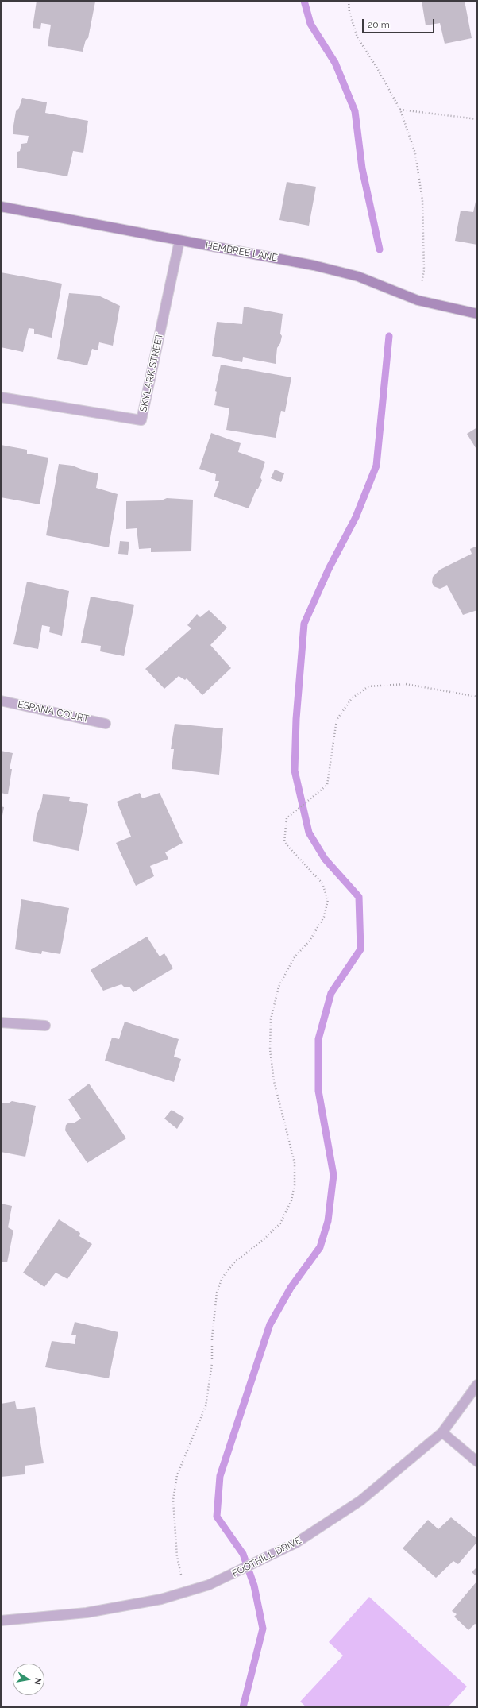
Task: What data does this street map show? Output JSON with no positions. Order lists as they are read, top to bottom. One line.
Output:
{"streets":{"street":["HEMBREE LANE","SKYLARK STREET","ESPANA COURT","FOOTHILL DRIVE"]},"crossings":[["HEMBREE LANE","SKYLARK STREET"]],"scale_bar":"20 m","north":"right"}
